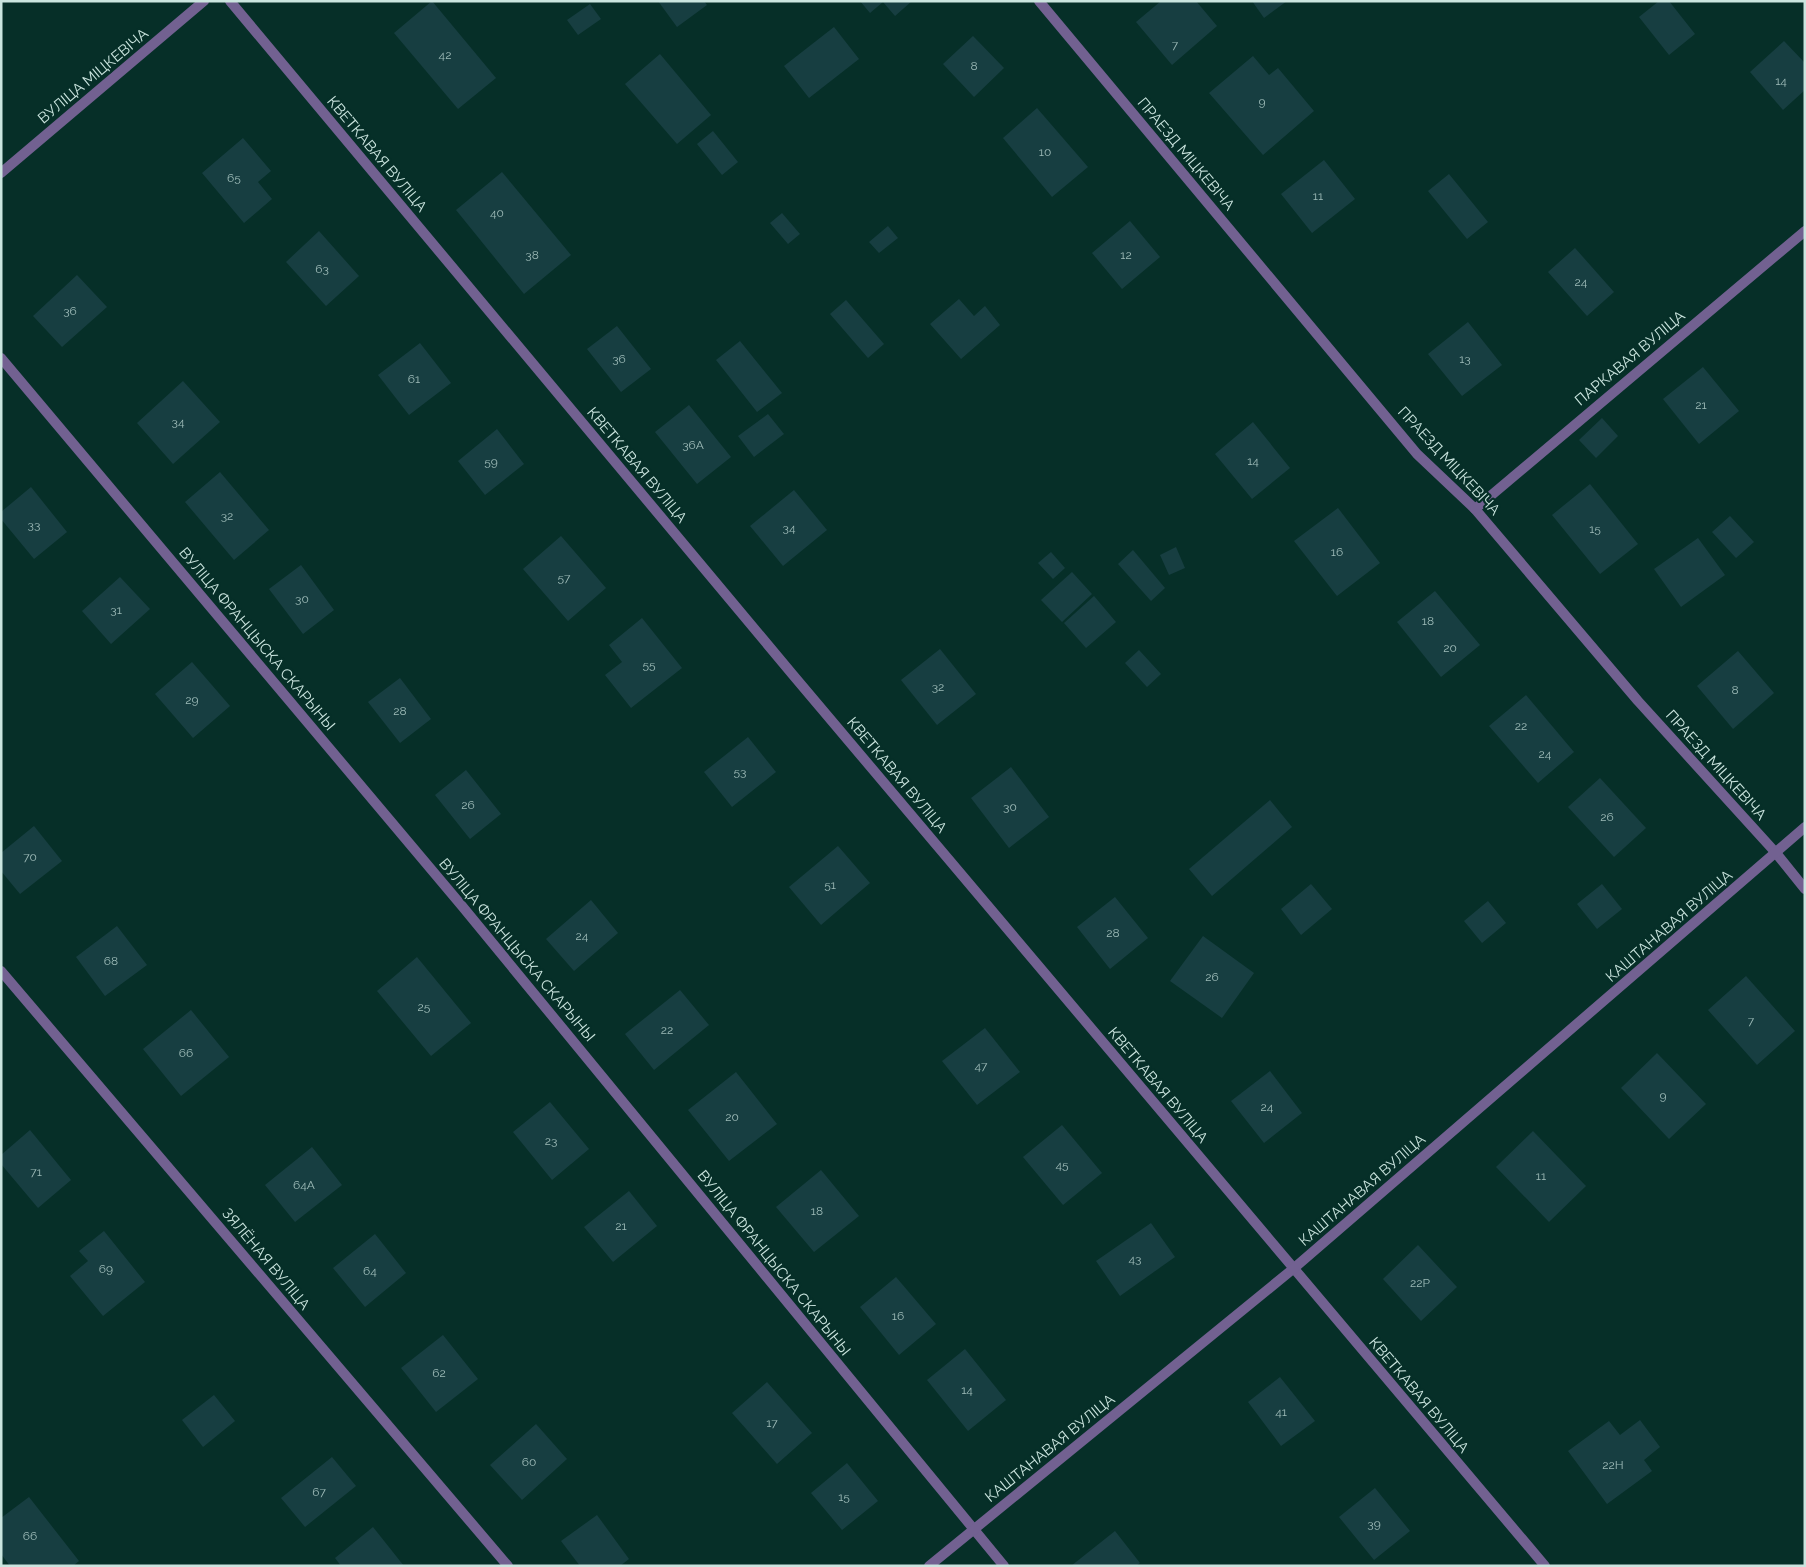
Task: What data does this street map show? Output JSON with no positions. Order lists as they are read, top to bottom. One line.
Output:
{"streets":{"street":["ВУЛІЦА МІЦКЕВІЧА","КВЕТКАВАЯ ВУЛІЦА","ПРАЕЗД МІЦКЕВІЧА","ПАРКАВАЯ ВУЛІЦА","ВУЛІЦА ФРАНЦЫСКА СКАРЫНЫ","КАШТАНАВАЯ ВУЛІЦА","ЗЯЛЁНАЯ ВУЛІЦА"]},"crossings":[["КВЕТКАВАЯ ВУЛІЦА","КАШТАНАВАЯ ВУЛІЦА"],["ПРАЕЗД МІЦКЕВІЧА","ПАРКАВАЯ ВУЛІЦА"],["ПРАЕЗД МІЦКЕВІЧА","КАШТАНАВАЯ ВУЛІЦА"],["ВУЛІЦА ФРАНЦЫСКА СКАРЫНЫ","КАШТАНАВАЯ ВУЛІЦА"]],"house_numbers":["7","42","8","14","9","10","65","11","40","38","12","63","24","36","36","13","61","21","34","36А","14","59","32","33","34","15","16","57","30","31","18","20","55","32","8","29","28","22","24","53","26","30","26","70","51","28","24","68","26","25","7","22","66","47","9","24","20","23","45","71","11","64А","18","21","43","69","64","22Р","16","62","14","41","17","60","22Н","67","15","39","66"]}
